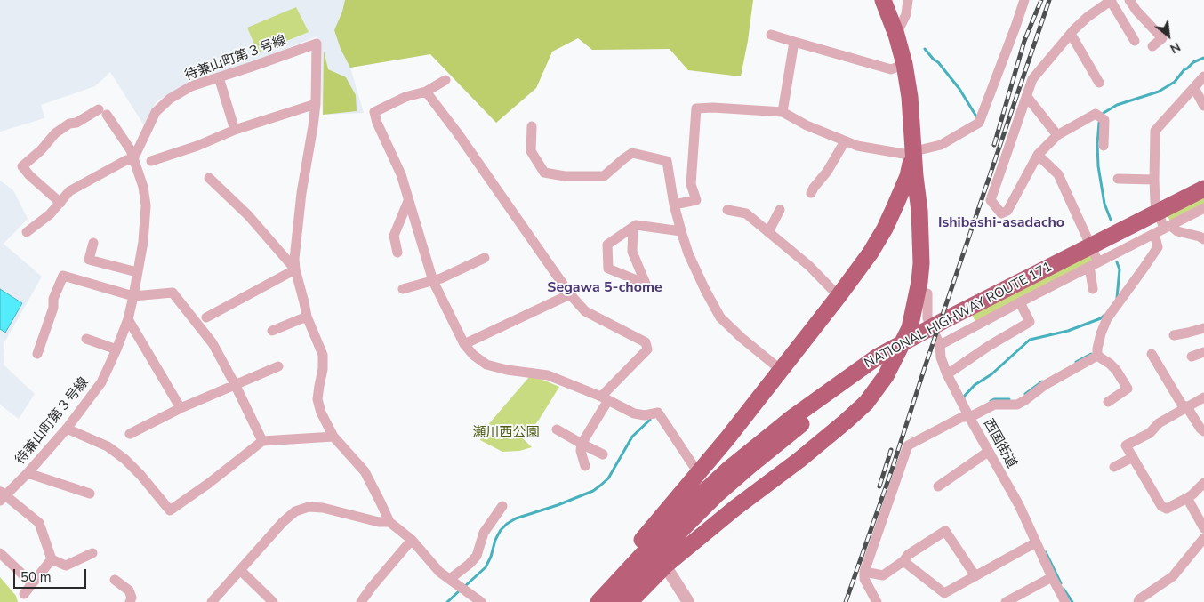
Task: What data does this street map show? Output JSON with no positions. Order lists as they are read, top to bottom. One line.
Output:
{"streets":{"highway":["NATIONAL HIGHWAY ROUTE 171"],"street":["待兼山町第３号線","西国街道"]},"districts":["Ishibashi-asadacho","Segawa 5-chome"],"parks":["瀬川西公園"],"scale_bar":"50 m","north":"bottom right"}
